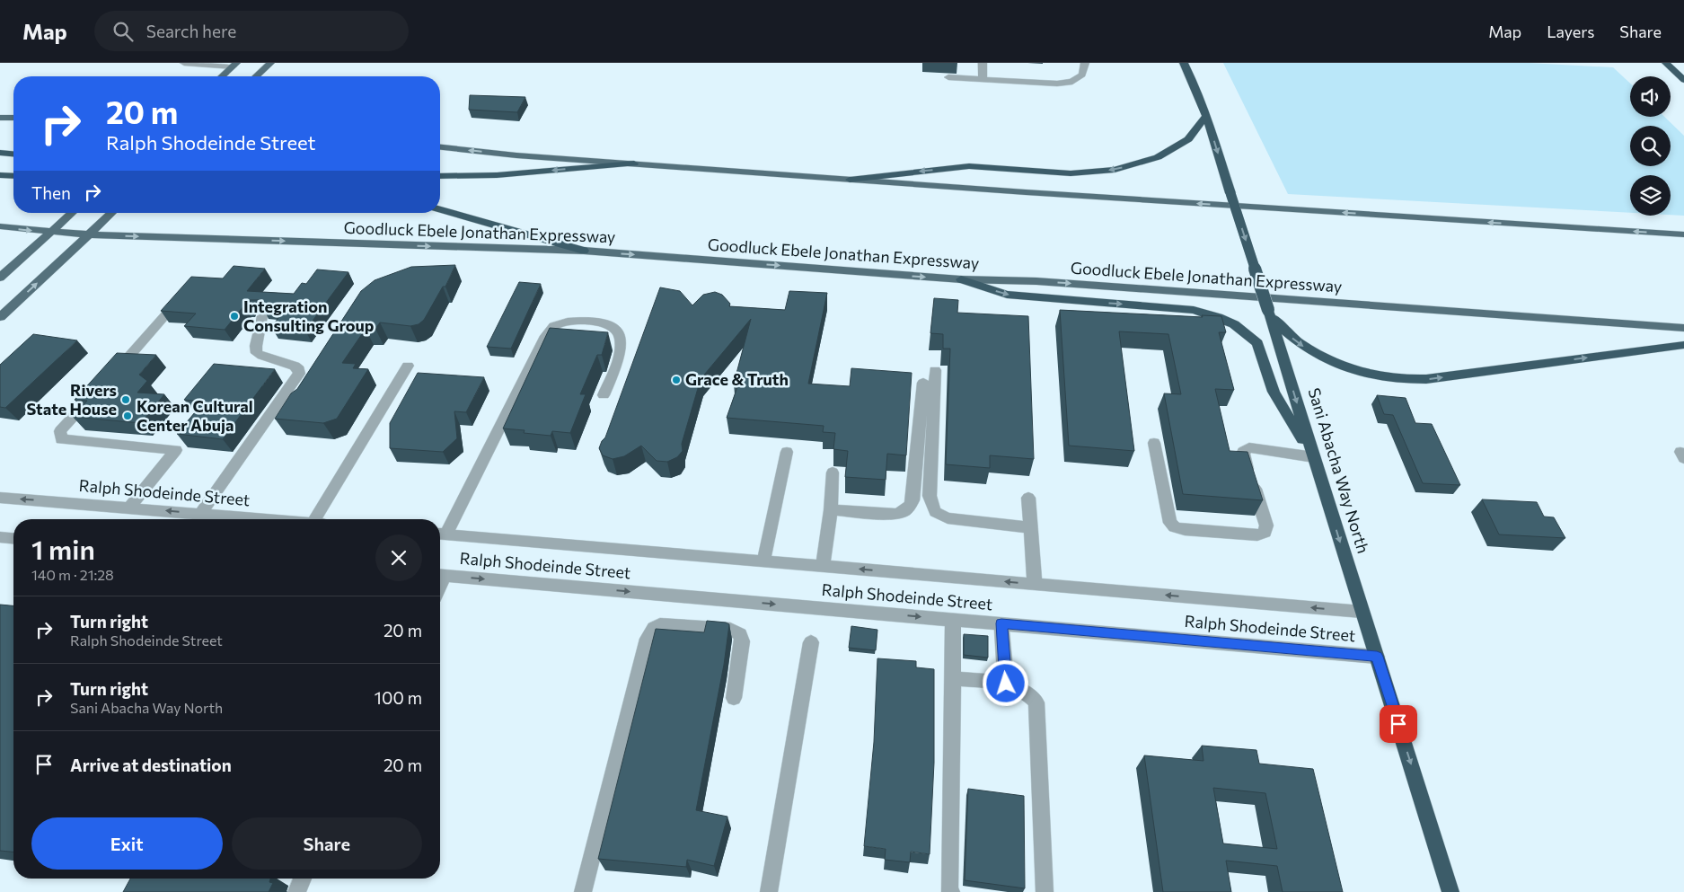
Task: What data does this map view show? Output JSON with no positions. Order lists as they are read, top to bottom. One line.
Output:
{"streets":{"highway":["Sani Abacha Way North"],"main road":["Goodluck Ebele Jonathan Expressway"],"street":["Ralph Shodeinde Street"]},"crossings":[["Sani Abacha Way North","Ralph Shodeinde Street"]],"one_way":["Sani Abacha Way North"],"places":["Integration Consulting Group","Grace & Truth","Rivers State House","Korean Cultural Center Abuja"],"page":{"header":"Map","search":"Search here","nav":["Map","Layers","Share"],"turn":["20 m","Ralph Shodeinde Street"],"then":"Then","heading":["1 min","140 m · 21:28"],"list":[{"name":"Turn right","note":"Ralph Shodeinde Street","value":"20 m"},{"name":"Turn right","note":"Sani Abacha Way North","value":"100 m"},{"name":"Arrive at destination","value":"20 m"}],"buttons":["Exit","Share"]}}
